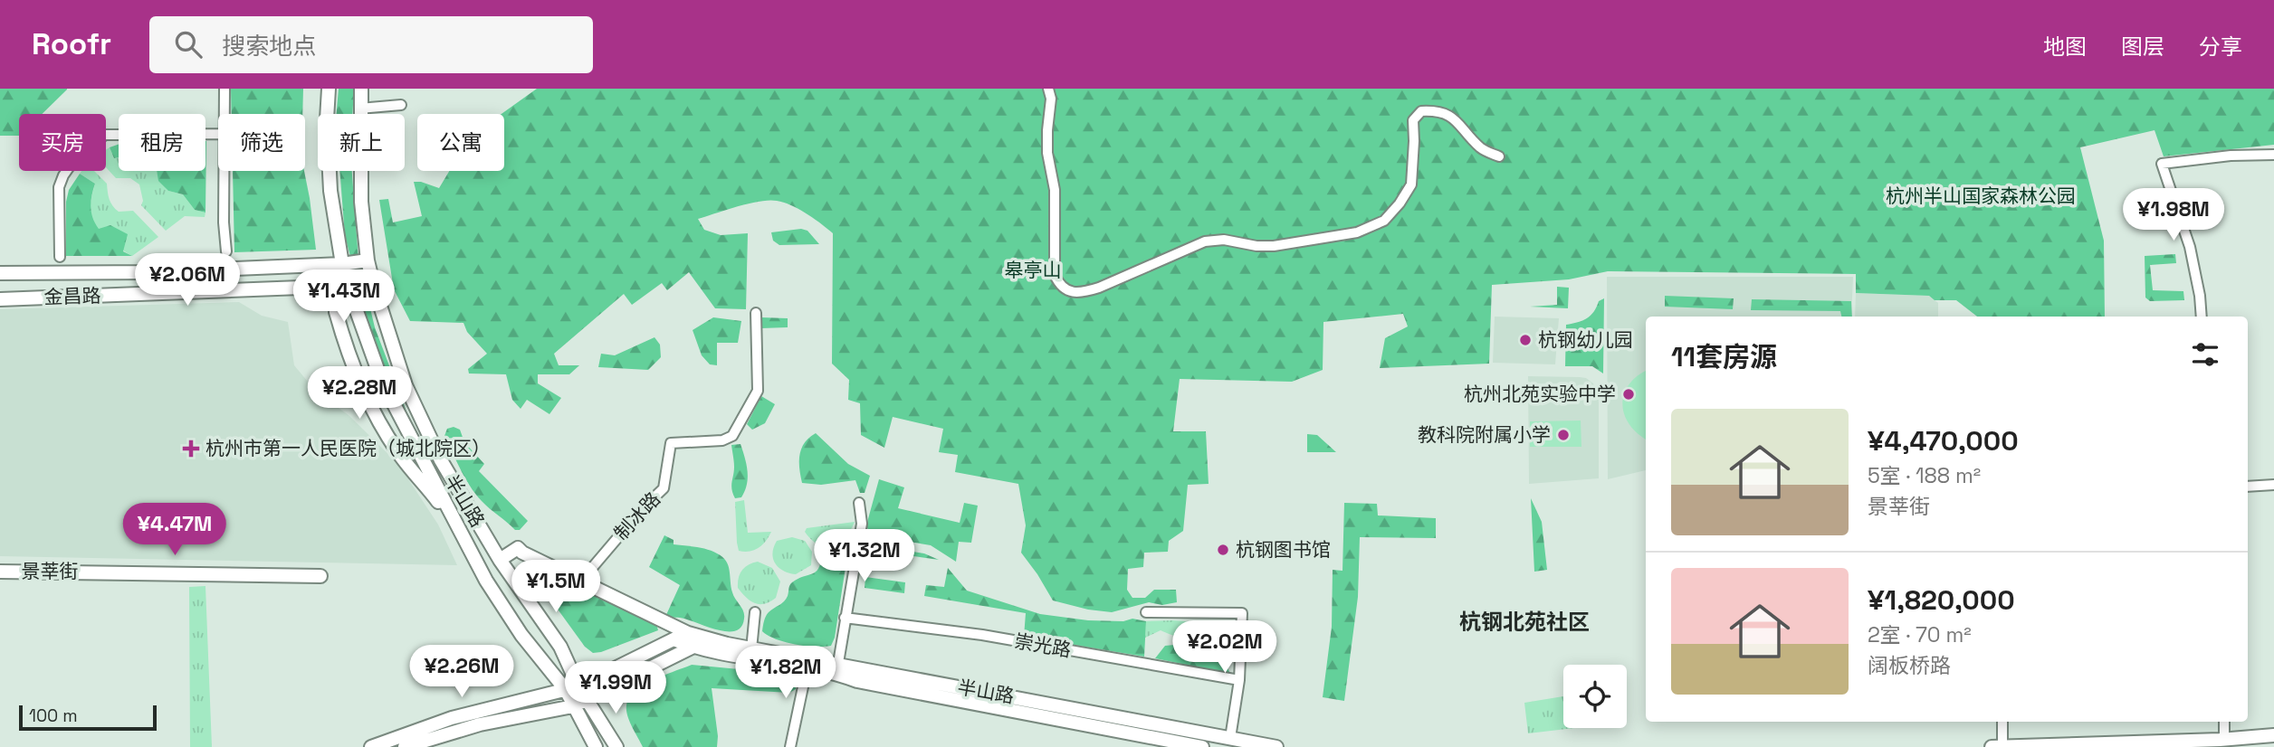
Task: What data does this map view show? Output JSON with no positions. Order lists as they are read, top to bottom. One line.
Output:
{"streets":{"main road":["金昌路","半山路","景莘街"],"street":["制冰路","崇光路"]},"crossings":[["金昌路","半山路"],["半山路","制冰路"]],"districts":["杭钢北苑社区"],"parks":["杭州半山国家森林公园","皋亭山"],"places":{"other":["杭钢幼儿园","杭州北苑实验中学","教科院附属小学","杭钢图书馆"],"health":["杭州市第一人民医院（城北院区）"]},"scale_bar":"100 m","page":{"header":"Roofr","search":"搜索地点","nav":["地图","图层","分享"],"chip":["买房","租房","筛选","新上","公寓"],"price":["¥1.98M","¥2.06M","¥1.43M","¥2.28M","¥4.47M","¥1.32M","¥1.5M","¥2.02M","¥2.26M","¥1.82M","¥1.99M"],"heading":"11套房源","list":[{"name":"¥4,470,000","note":"5室 · 188 m² · 景莘街"},{"name":"¥1,820,000","note":"2室 · 70 m² · 阔板桥路"}],"scale":"100 m"}}
